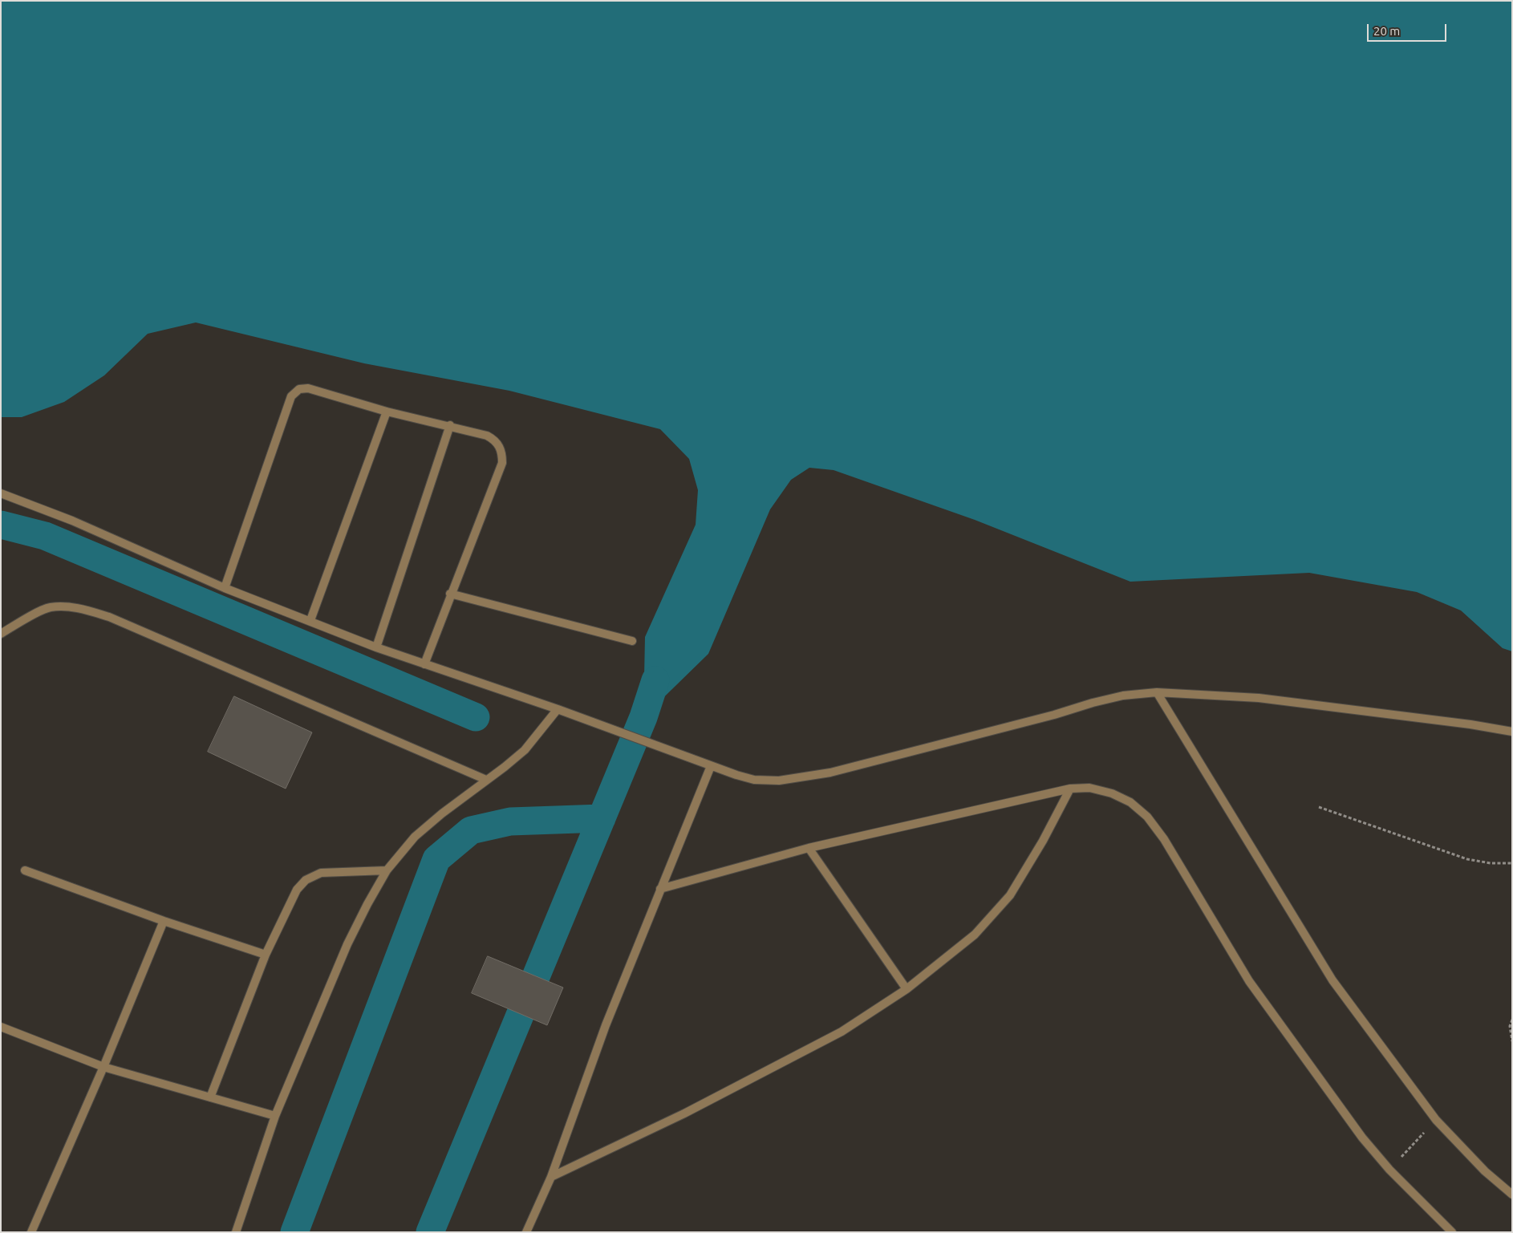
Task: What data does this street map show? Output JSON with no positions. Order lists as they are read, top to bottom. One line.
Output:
{"scale_bar":"20 m"}
